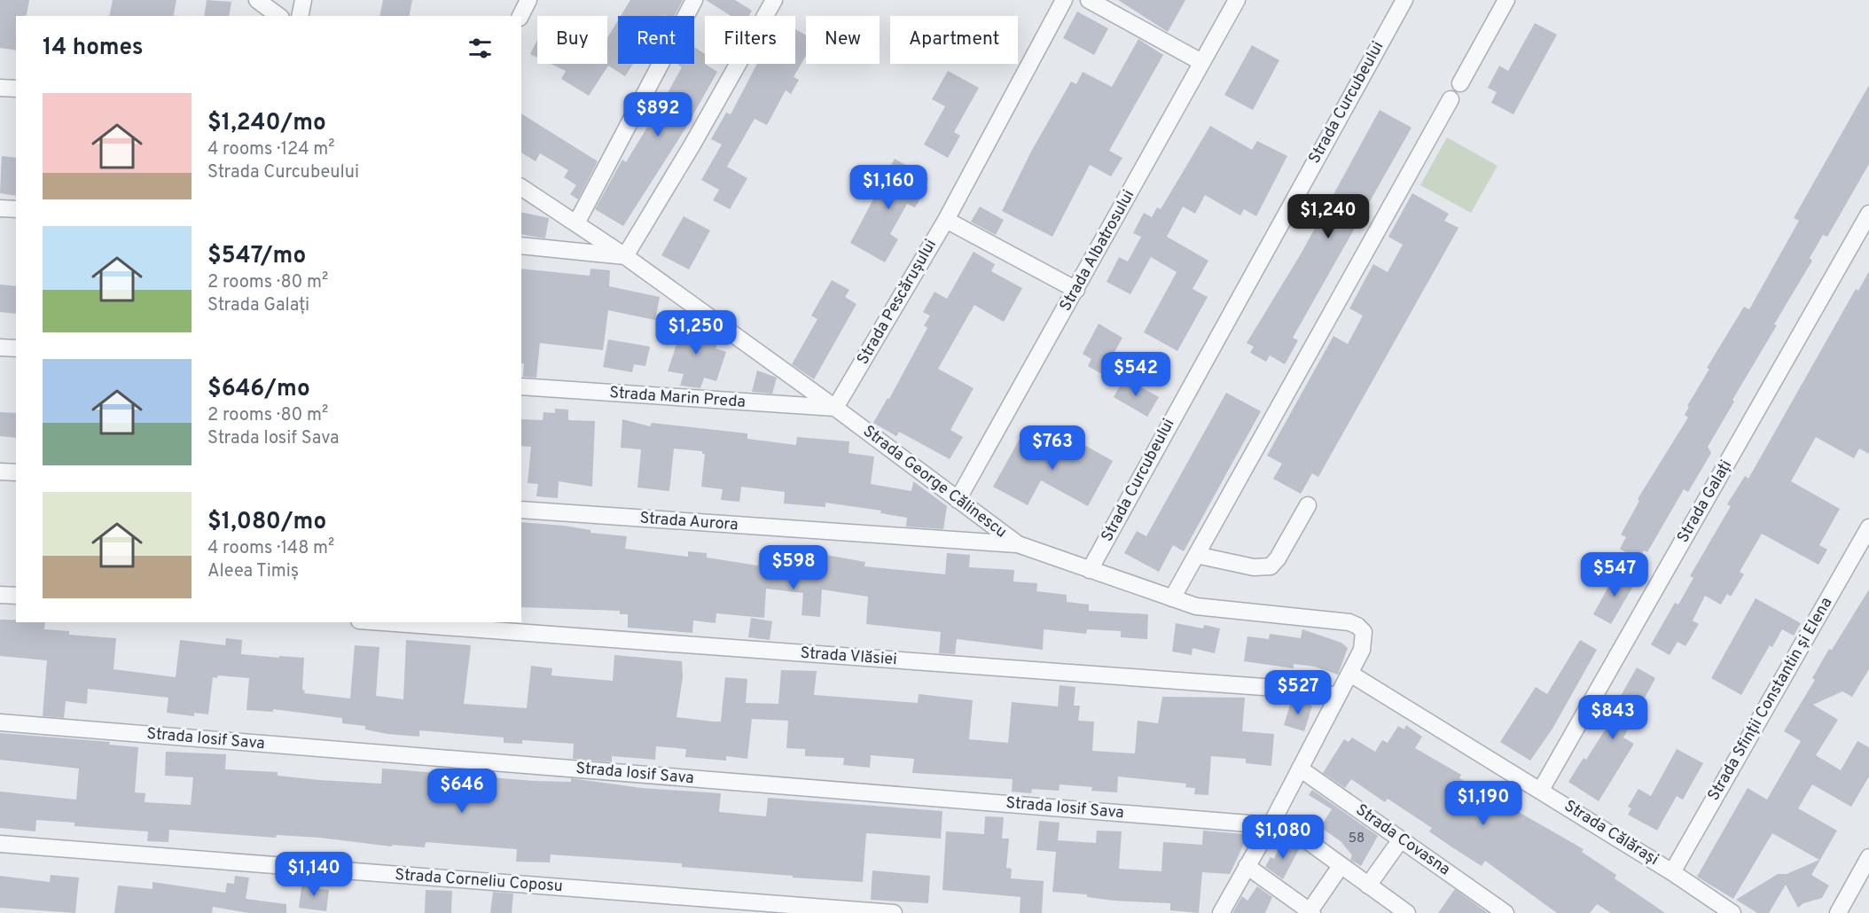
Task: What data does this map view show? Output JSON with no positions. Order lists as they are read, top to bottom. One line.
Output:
{"streets":{"street":["Strada Curcubeului","Strada Albatrosului","Strada Pescărușului","Strada Marin Preda","Strada George Călinescu","Strada Galați","Strada Aurora","Strada Vlăsiei","Strada Sfinții Constantin și Elena","Strada Iosif Sava","Strada Călărași","Strada Covasna","Strada Corneliu Coposu"]},"crossings":[["Strada Curcubeului","Strada George Călinescu"],["Strada Albatrosului","Strada George Călinescu"],["Strada Pescărușului","Strada Marin Preda"],["Strada Pescărușului","Strada George Călinescu"],["Strada Marin Preda","Strada George Călinescu"],["Strada George Călinescu","Strada Aurora"],["Strada George Călinescu","Strada Călărași"],["Strada Galați","Strada Călărași"],["Strada Sfinții Constantin și Elena","Strada Călărași"]],"house_numbers":["58"],"page":{"chip":["Buy","Rent","Filters","New","Apartment"],"heading":"14 homes","list":[{"name":"$1,240/mo","note":"4 rooms · 124 m² · Strada Curcubeului"},{"name":"$547/mo","note":"2 rooms · 80 m² · Strada Galați"},{"name":"$646/mo","note":"2 rooms · 80 m² · Strada Iosif Sava"},{"name":"$1,080/mo","note":"4 rooms · 148 m² · Aleea Timiș"}],"price":["$892","$1,160","$1,240","$1,250","$542","$763","$598","$547","$527","$843","$646","$1,190","$1,080","$1,140"]}}
